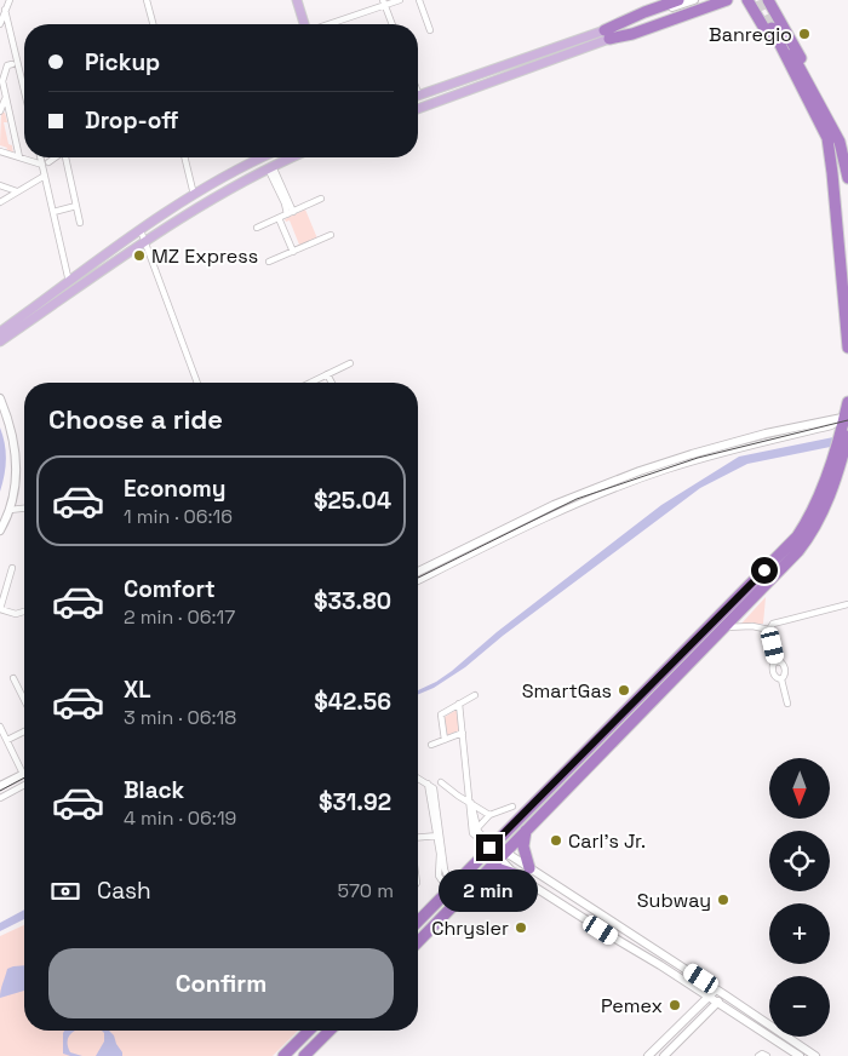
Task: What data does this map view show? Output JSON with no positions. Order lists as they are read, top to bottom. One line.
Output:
{"places":["Banregio","MZ Express","SmartGas","Carl's Jr.","Subway","Chrysler","Pemex"],"north":"bottom","page":{"banner":["Pickup","Drop-off"],"heading":"Choose a ride","list":[{"name":"Economy","note":"1 min · 06:16","value":"$25.04"},{"name":"Comfort","note":"2 min · 06:17","value":"$33.80"},{"name":"XL","note":"3 min · 06:18","value":"$42.56"},{"name":"Black","note":"4 min · 06:19","value":"$31.92"}],"map_buttons":["+","−"],"pay":["Cash","570 m"],"bubble":"2 min","buttons":"Confirm"}}
